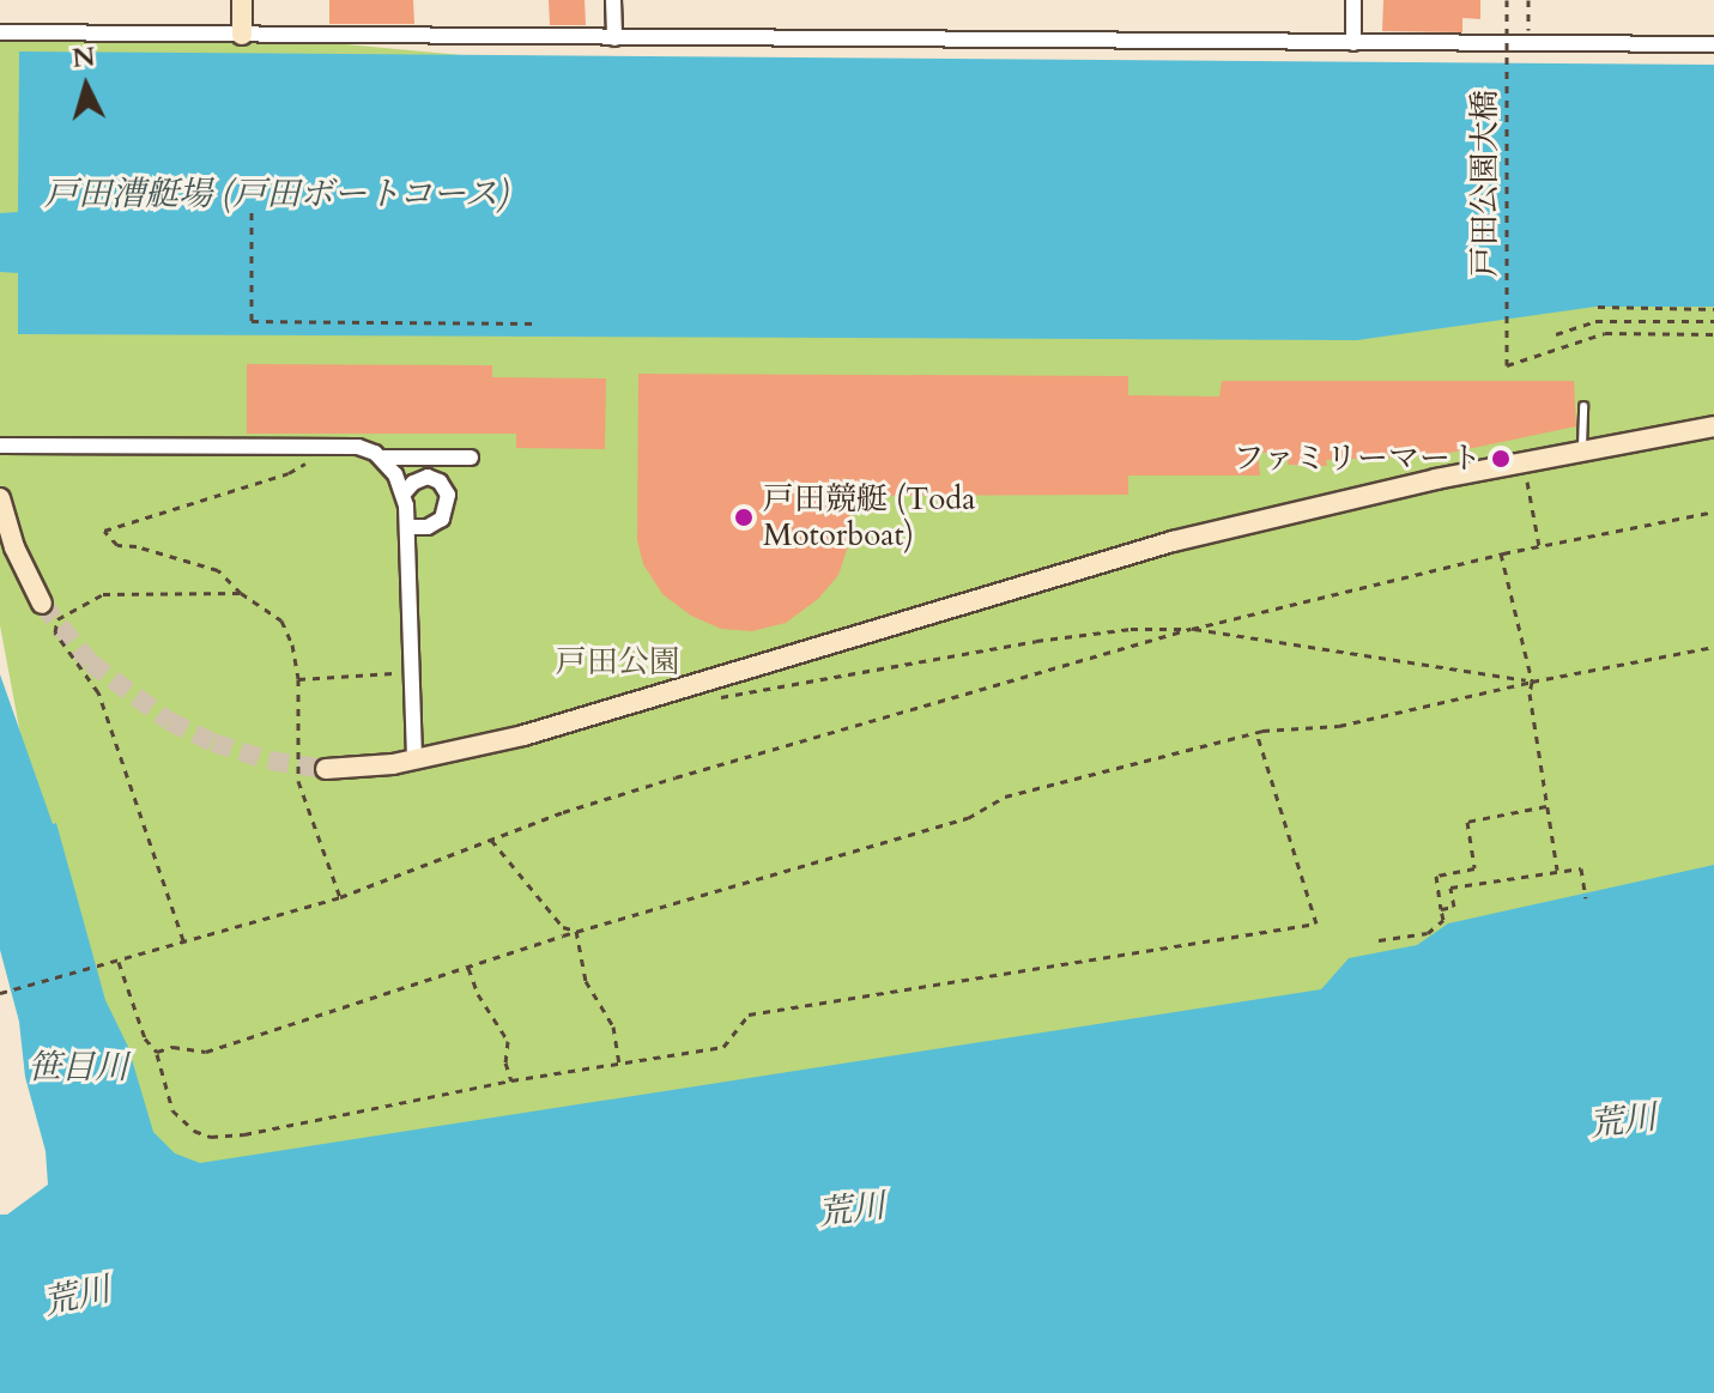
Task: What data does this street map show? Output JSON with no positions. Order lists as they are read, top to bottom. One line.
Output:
{"streets":{"path":["戸田公園大橋"]},"water":["戸田漕艇場 (戸田ボートコース)","笹目川","荒川"],"parks":["戸田公園"],"places":["ファミリーマート","戸田競艇 (Toda Motorboat)"],"north":"top"}
